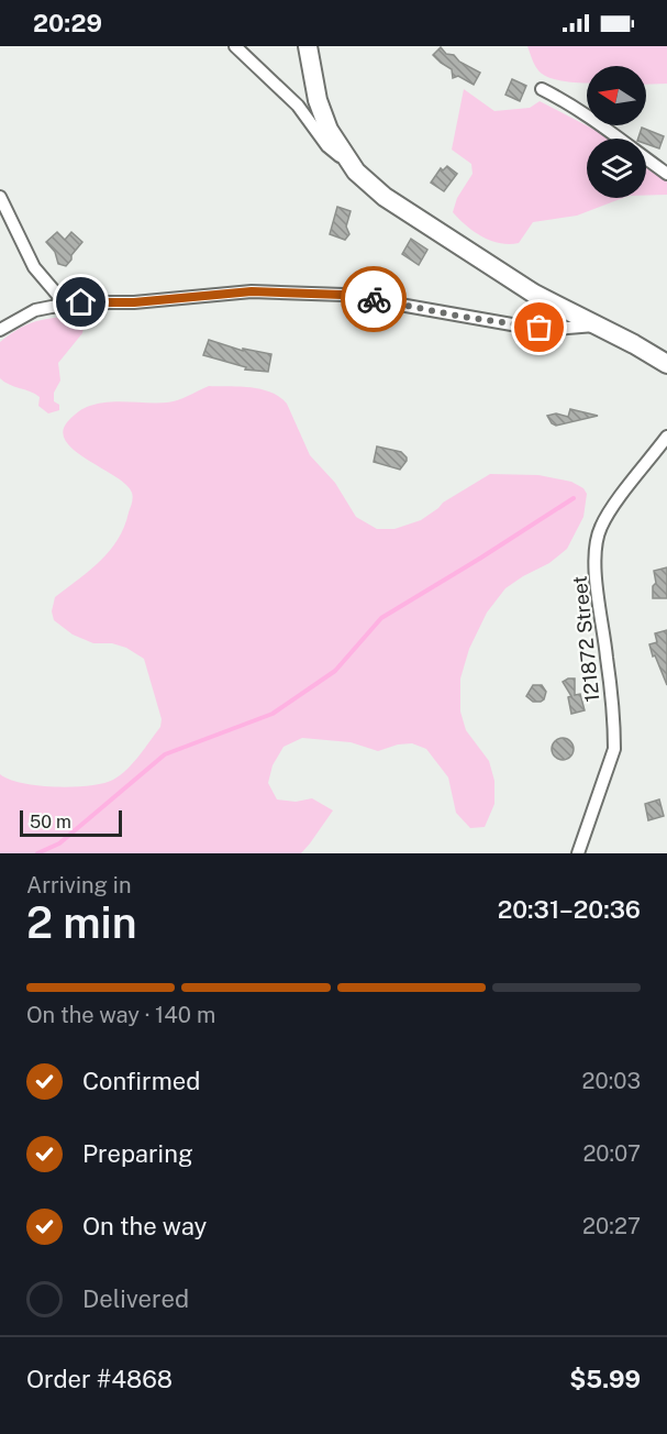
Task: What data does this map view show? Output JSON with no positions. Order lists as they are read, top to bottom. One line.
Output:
{"streets":{"street":["121872 Street"]},"scale_bar":"50 m","north":"left","page":{"status":"20:29","scale":"50 m","heading":["2 min","Arriving in","20:31–20:36"],"panel":["Order #4868","$5.99"],"bar":"On the way · 140 m","list":[["Confirmed","20:03"],["Preparing","20:07"],["On the way","20:27"],"Delivered"]}}
